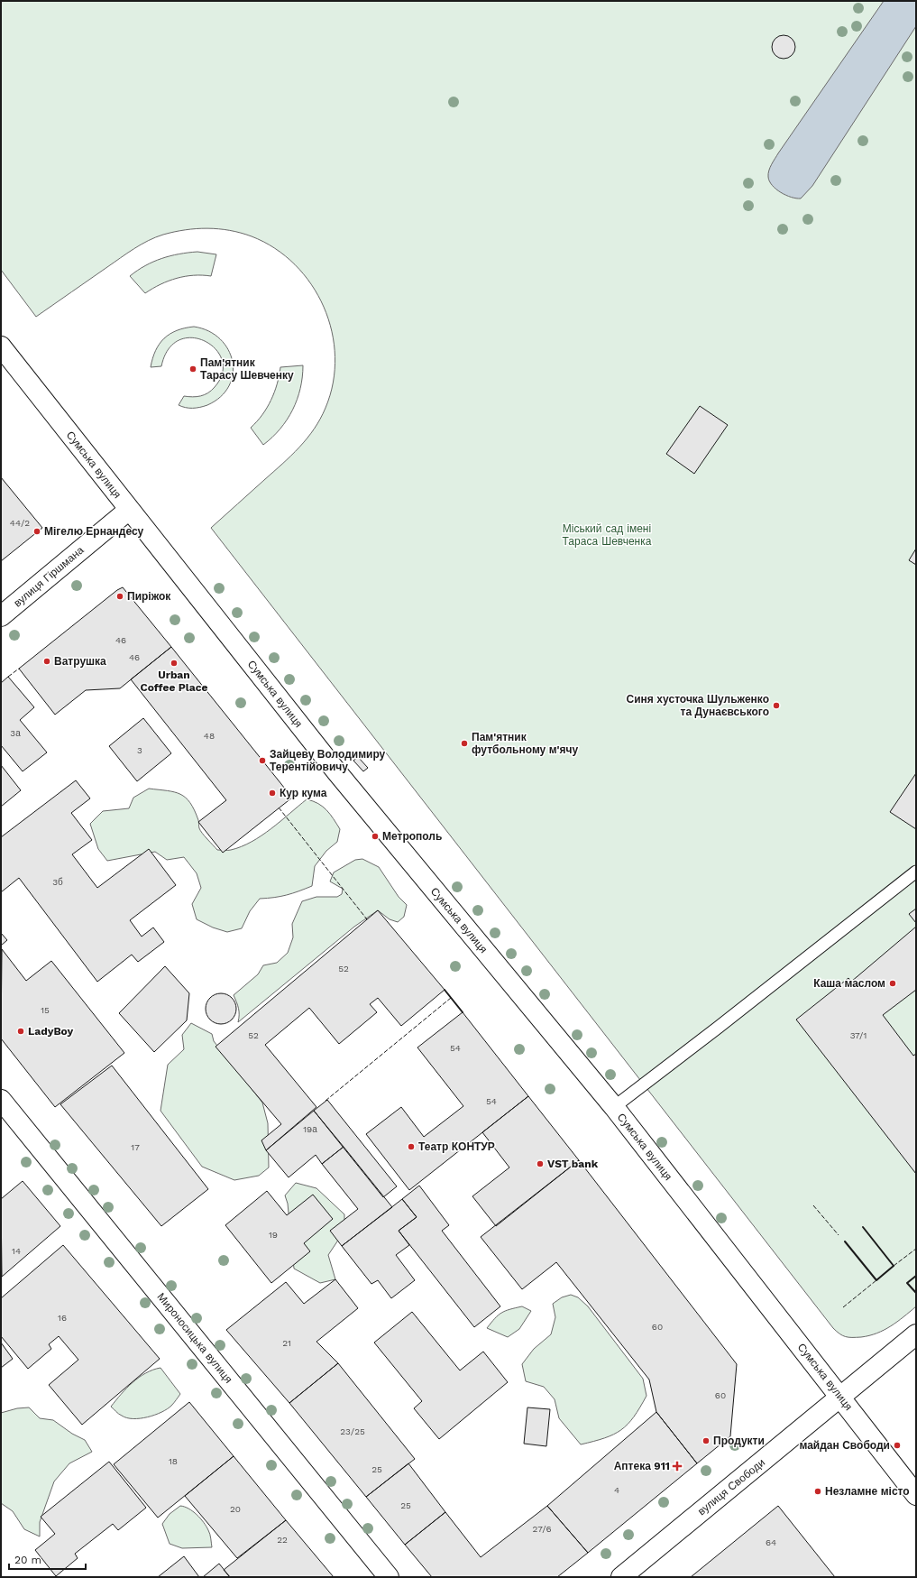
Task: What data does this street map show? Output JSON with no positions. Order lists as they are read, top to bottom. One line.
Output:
{"streets":{"main road":["Сумська вулиця","вулиця Гіршмана","Мироносицька вулиця","вулиця Свободи"]},"crossings":[["Сумська вулиця","вулиця Гіршмана"],["Сумська вулиця","вулиця Свободи"]],"parks":["Міський сад імені Тараса Шевченка"],"places":{"other":["Пам'ятник Тарасу Шевченку","Мігелю Ернандесу","Пиріжок","Ватрушка","Urban Coffee Place","Синя хусточка Шульженко та Дунаєвського","Пам'ятник футбольному м'ячу","Зайцеву Володимиру Терентійовичу","Кур кума","Метрополь","Каша маслом","LadyBoy","Театр КОНТУР","VST bank","Продукти","майдан Свободи","Незламне місто"],"health":["Аптека 911"]},"house_numbers":["44/2","46","46","3а","48","3","3б","52","15","52","37/1","54","54","19а","17","19","14","16","60","21","60","23/25","18","25","4","25","20","27/6","22","64"],"scale_bar":"20 m"}
